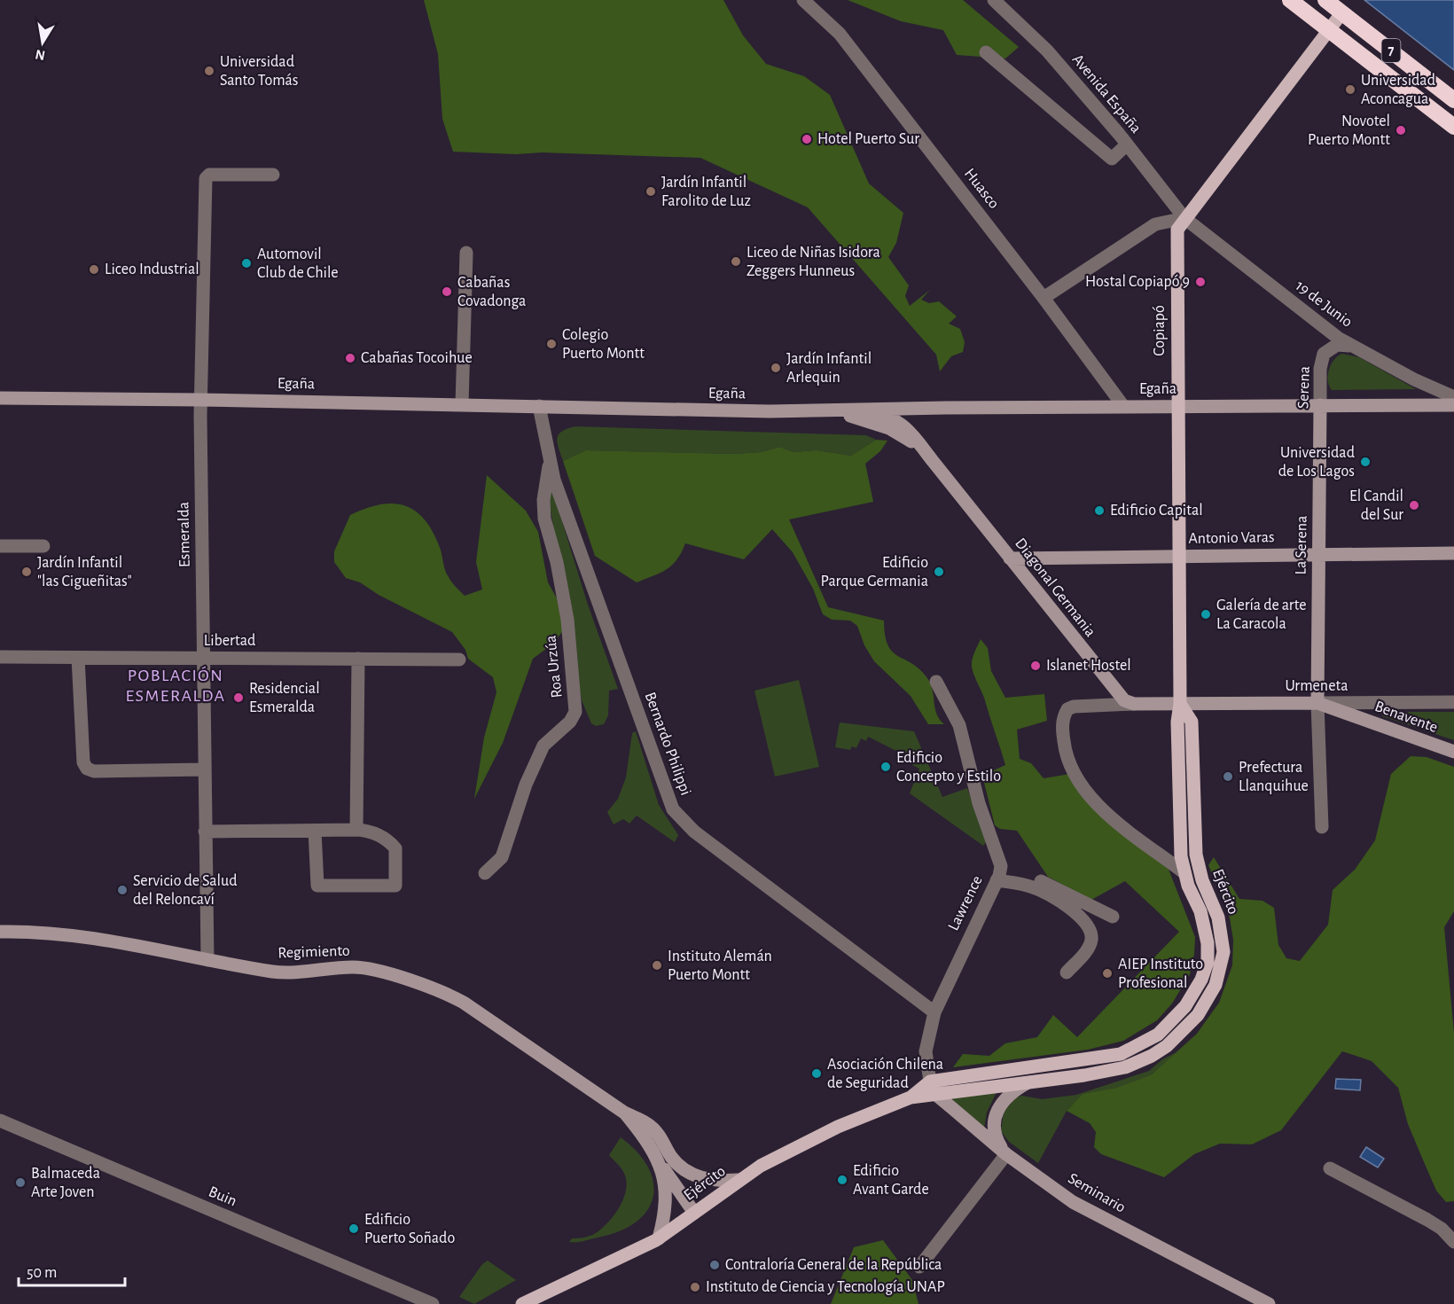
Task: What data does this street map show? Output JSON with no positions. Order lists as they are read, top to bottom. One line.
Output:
{"streets":{"highway":["7"],"main road":["Copiapó","Egaña","Serena","Antonio Varas","La Serena","Diagonal Germania","Urmeneta","Benavente","Ejército","Regimiento","Seminario"],"street":["Avenida España","Huasco","19 de Junio","Esmeralda","Libertad","Roa Urzúa","Bernardo Philippi","Lawrence","Buin"]},"crossings":[["7","Copiapó"],["Avenida España","19 de Junio"],["Avenida España","Copiapó"],["Huasco","Egaña"],["19 de Junio","Copiapó"],["19 de Junio","Serena"],["Copiapó","Egaña"],["Copiapó","Antonio Varas"],["Copiapó","Urmeneta"],["Copiapó","Ejército"],["Egaña","Serena"],["Egaña","Esmeralda"],["Egaña","Diagonal Germania"],["Egaña","Bernardo Philippi"],["Serena","La Serena"],["Esmeralda","Libertad"],["Esmeralda","Regimiento"],["Antonio Varas","La Serena"],["Antonio Varas","Diagonal Germania"],["La Serena","Urmeneta"],["La Serena","Benavente"],["Roa Urzúa","Bernardo Philippi"],["Urmeneta","Benavente"],["Urmeneta","Ejército"],["Bernardo Philippi","Lawrence"],["Ejército","Lawrence"],["Ejército","Regimiento"],["Ejército","Seminario"],["Lawrence","Seminario"]],"districts":["POBLACIÓN ESMERALDA"],"places":["Universidad Santo Tomás","Universidad Aconcagua","Novotel Puerto Montt","Hotel Puerto Sur","Jardín Infantil Farolito de Luz","Liceo de Niñas Isidora Zeggers Hunneus","Automovil Club de Chile","Liceo Industrial","Hostal Copiapó 9","Cabañas Covadonga","Colegio Puerto Montt","Cabañas Tocoihue","Jardín Infantil Arlequin","Universidad de Los Lagos","El Candil del Sur","Edificio Capital","Jardín Infantil \"las Cigueñitas\"","Edificio Parque Germania","Galería de arte La Caracola","Islanet Hostel","Residencial Esmeralda","Edificio Concepto y Estilo","Prefectura Llanquihue","Servicio de Salud del Reloncaví","Instituto Alemán Puerto Montt","AIEP Instituto Profesional","Asociación Chilena de Seguridad","Edificio Avant Garde","Balmaceda Arte Joven","Edificio Puerto Soñado","Contraloría General de la República","Instituto de Ciencia y Tecnología UNAP"],"scale_bar":"50 m","north":"bottom"}
